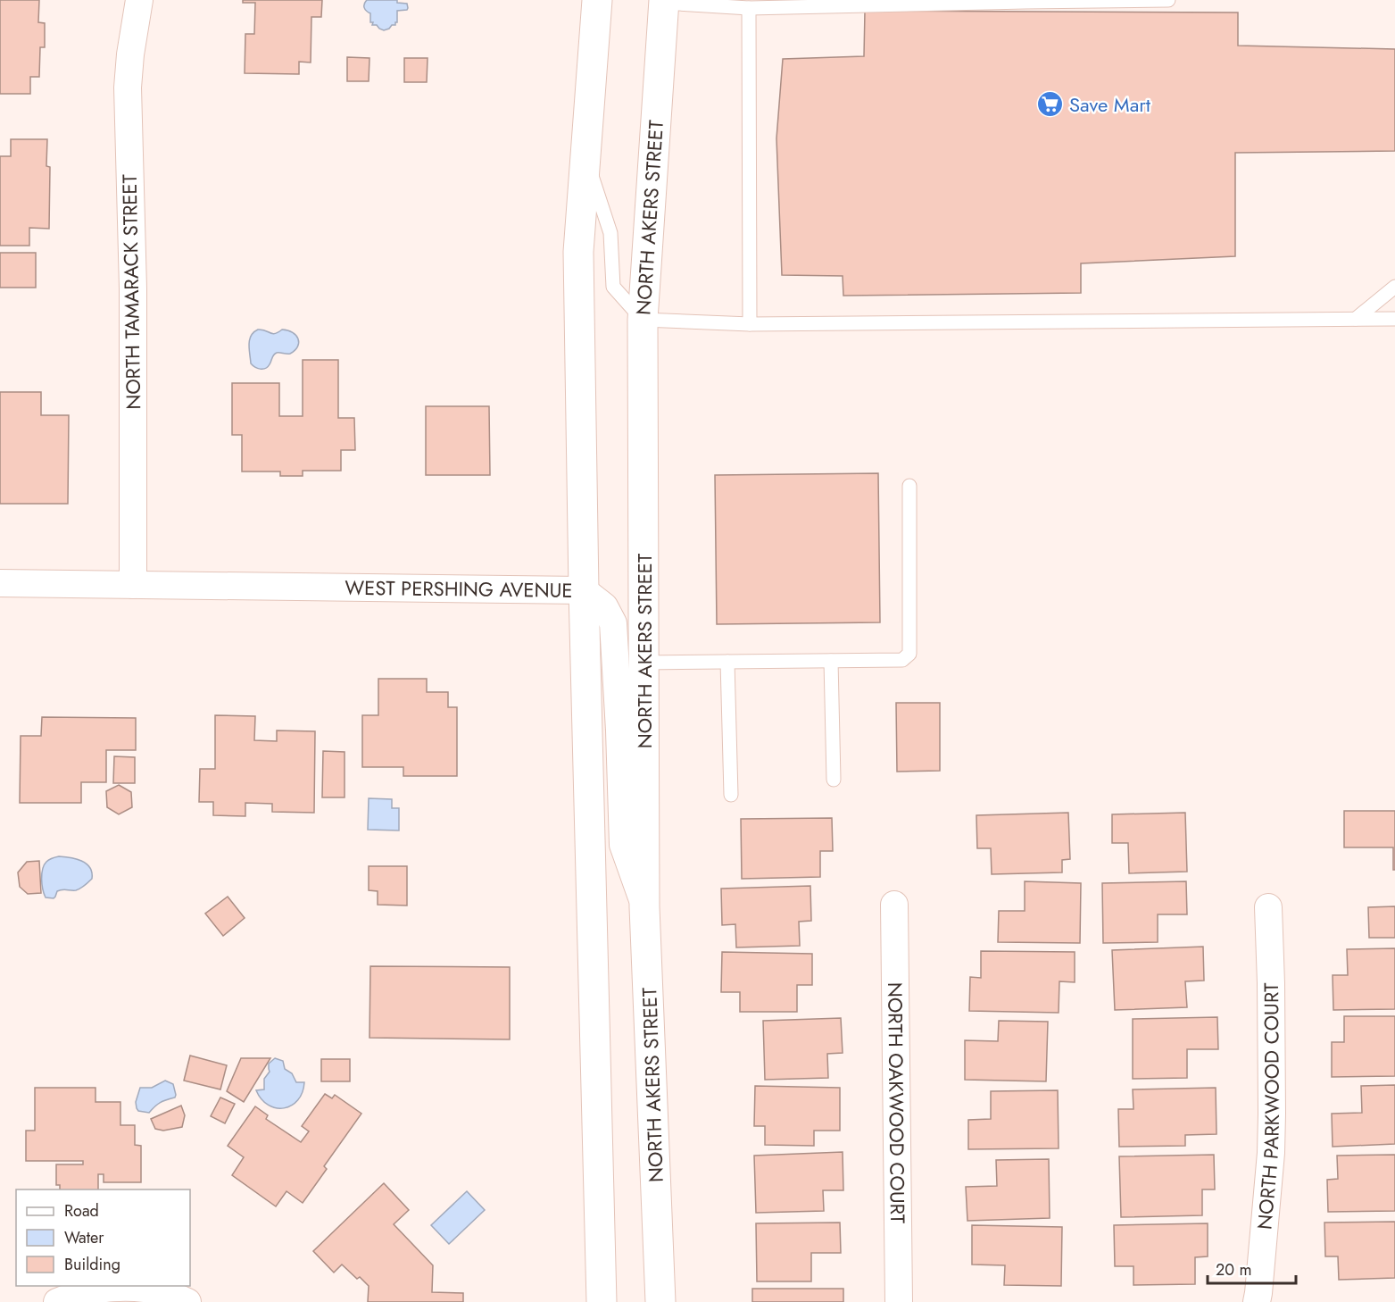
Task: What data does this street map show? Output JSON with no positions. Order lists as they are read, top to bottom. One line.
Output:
{"streets":{"main road":["NORTH AKERS STREET"],"street":["NORTH TAMARACK STREET","WEST PERSHING AVENUE","NORTH OAKWOOD COURT","NORTH PARKWOOD COURT"]},"crossings":[["NORTH AKERS STREET","WEST PERSHING AVENUE"],["NORTH TAMARACK STREET","WEST PERSHING AVENUE"]],"places":{"supermarket":["Save Mart"]},"legend":["Road","Water","Building"],"scale_bar":"20 m"}
